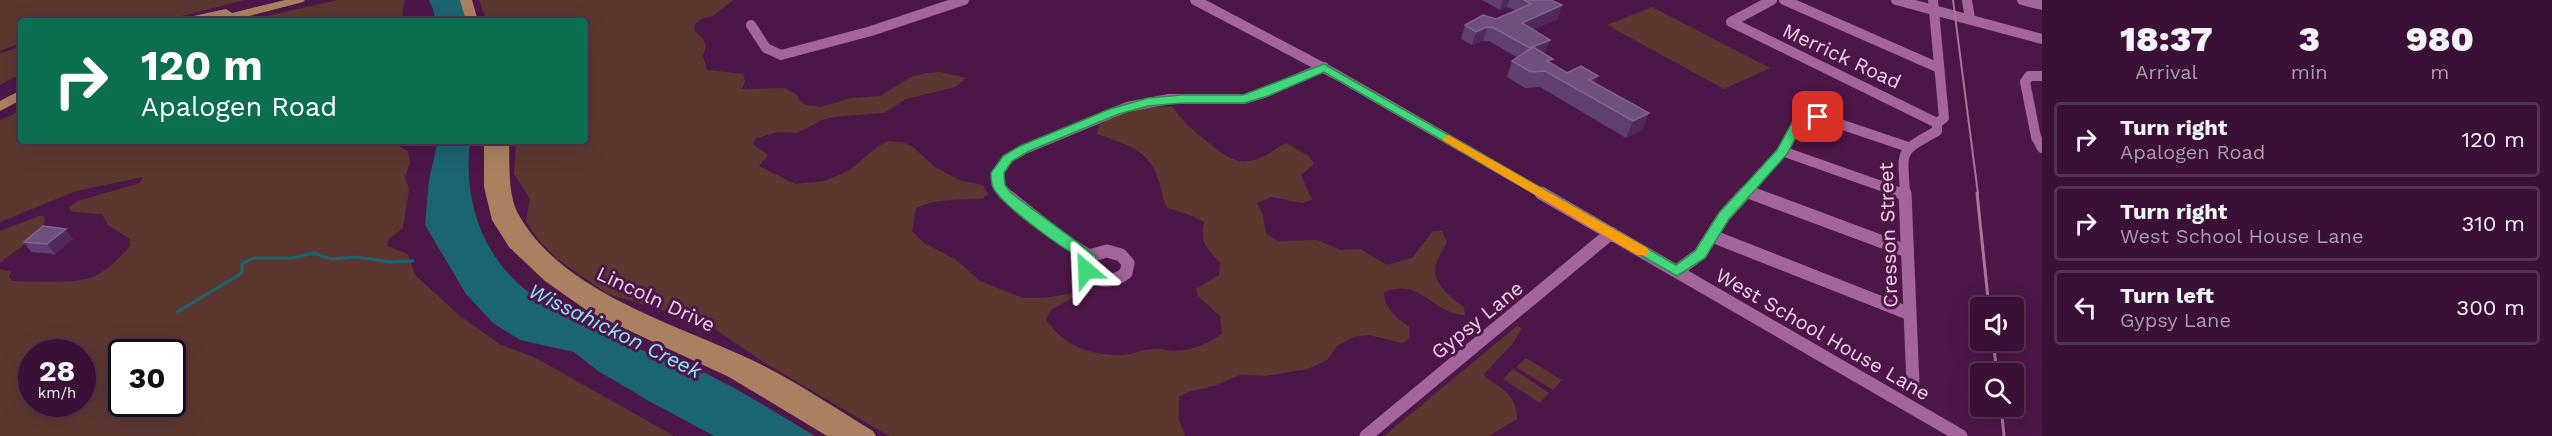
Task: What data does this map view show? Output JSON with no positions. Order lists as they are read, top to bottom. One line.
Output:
{"streets":{"main road":["Lincoln Drive"],"street":["Merrick Road","Cresson Street","Gypsy Lane","West School House Lane"]},"crossings":[["Merrick Road","Cresson Street"],["Gypsy Lane","West School House Lane"]],"water":["Wissahickon Creek"],"page":{"eta":["18:37","Arrival","3","min","980","m"],"turn":["120 m","Apalogen Road"],"list":[{"name":"Turn right","note":"Apalogen Road","value":"120 m"},{"name":"Turn right","note":"West School House Lane","value":"310 m"},{"name":"Turn left","note":"Gypsy Lane","value":"300 m"}],"speed":"28 km/h","limit":"30"}}
